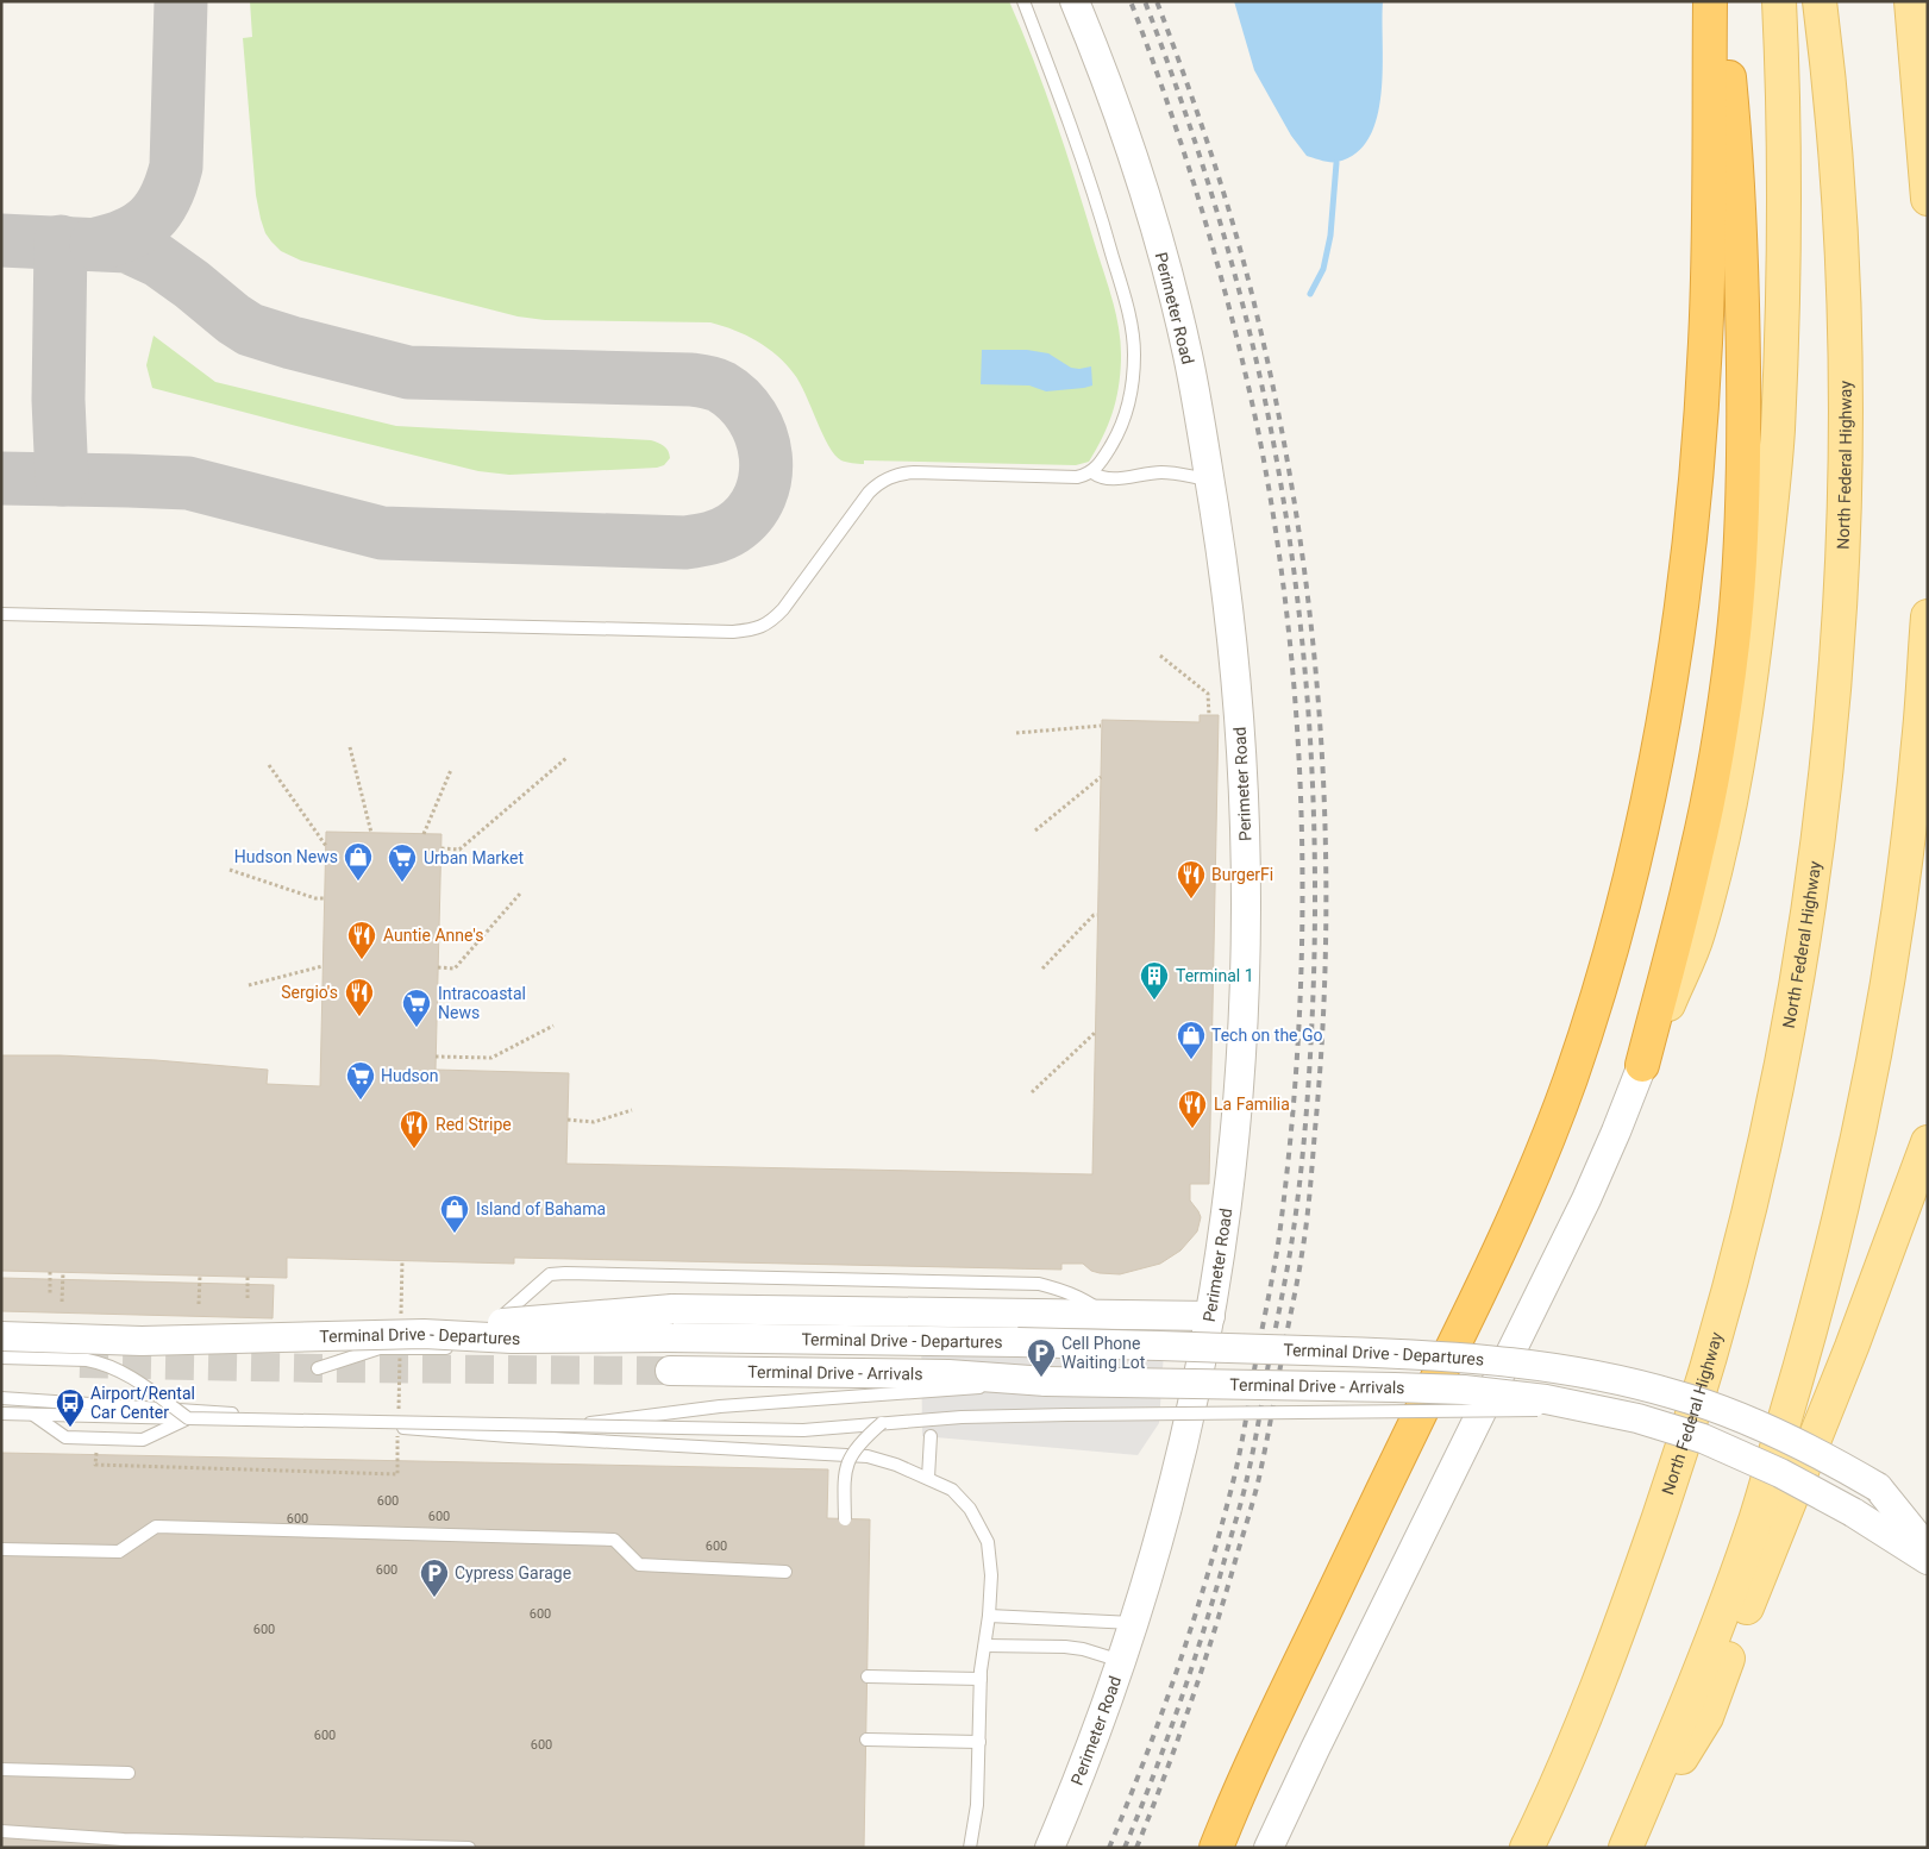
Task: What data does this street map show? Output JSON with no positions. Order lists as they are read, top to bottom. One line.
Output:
{"streets":{"main road":["North Federal Highway"],"street":["Perimeter Road","Terminal Drive - Departures","Terminal Drive - Arrivals"]},"places":{"shop":["Hudson News","Tech on the Go","Island of Bahama"],"supermarket":["Urban Market","Intracoastal News","Hudson"],"restaurant":["BurgerFi","Auntie Anne's","Sergio's","La Familia","Red Stripe"],"building":["Terminal 1"],"parking":["Cell Phone Waiting Lot","Cypress Garage"],"bus stop":["Airport/Rental Car Center"]},"house_numbers":["600","600","600","600","600","600","600","600","600"]}
